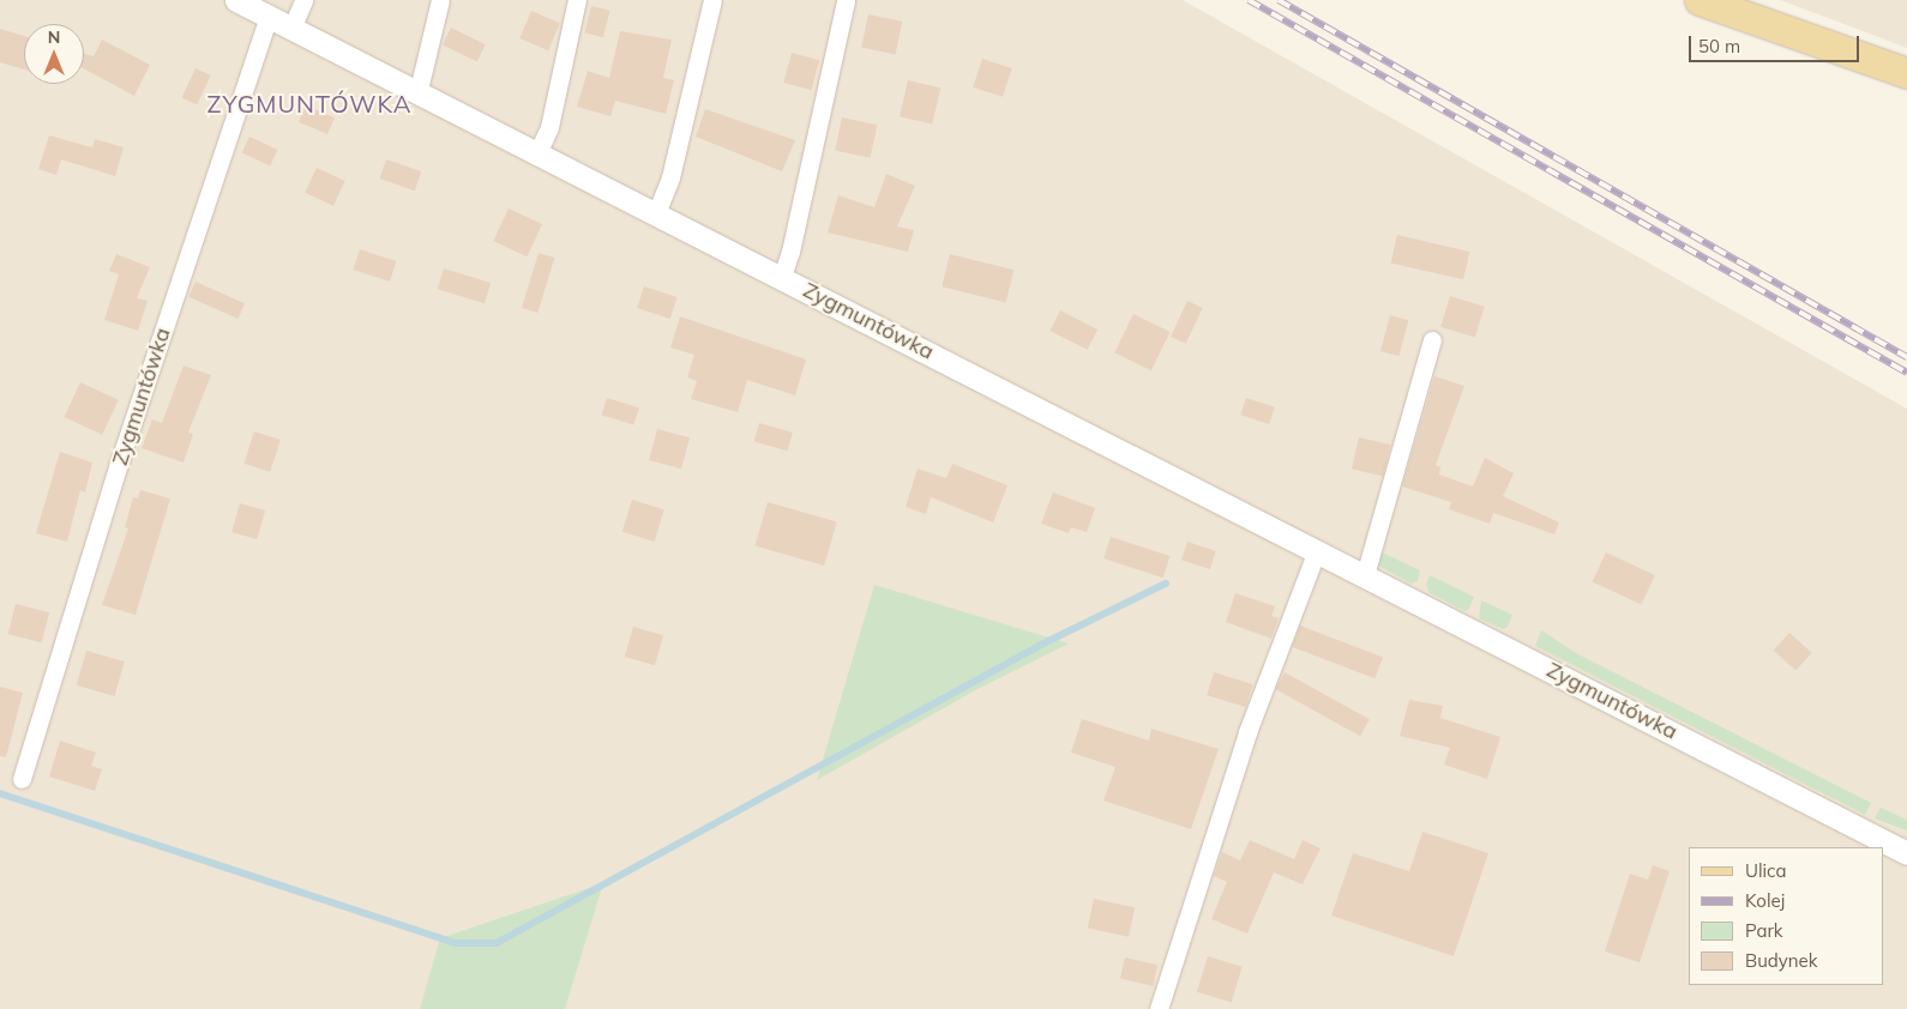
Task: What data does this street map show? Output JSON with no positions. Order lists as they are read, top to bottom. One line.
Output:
{"streets":{"street":["Zygmuntówka"]},"districts":["ZYGMUNTÓWKA"],"legend":["Ulica","Kolej","Park","Budynek"],"scale_bar":"50 m","north":"top"}
